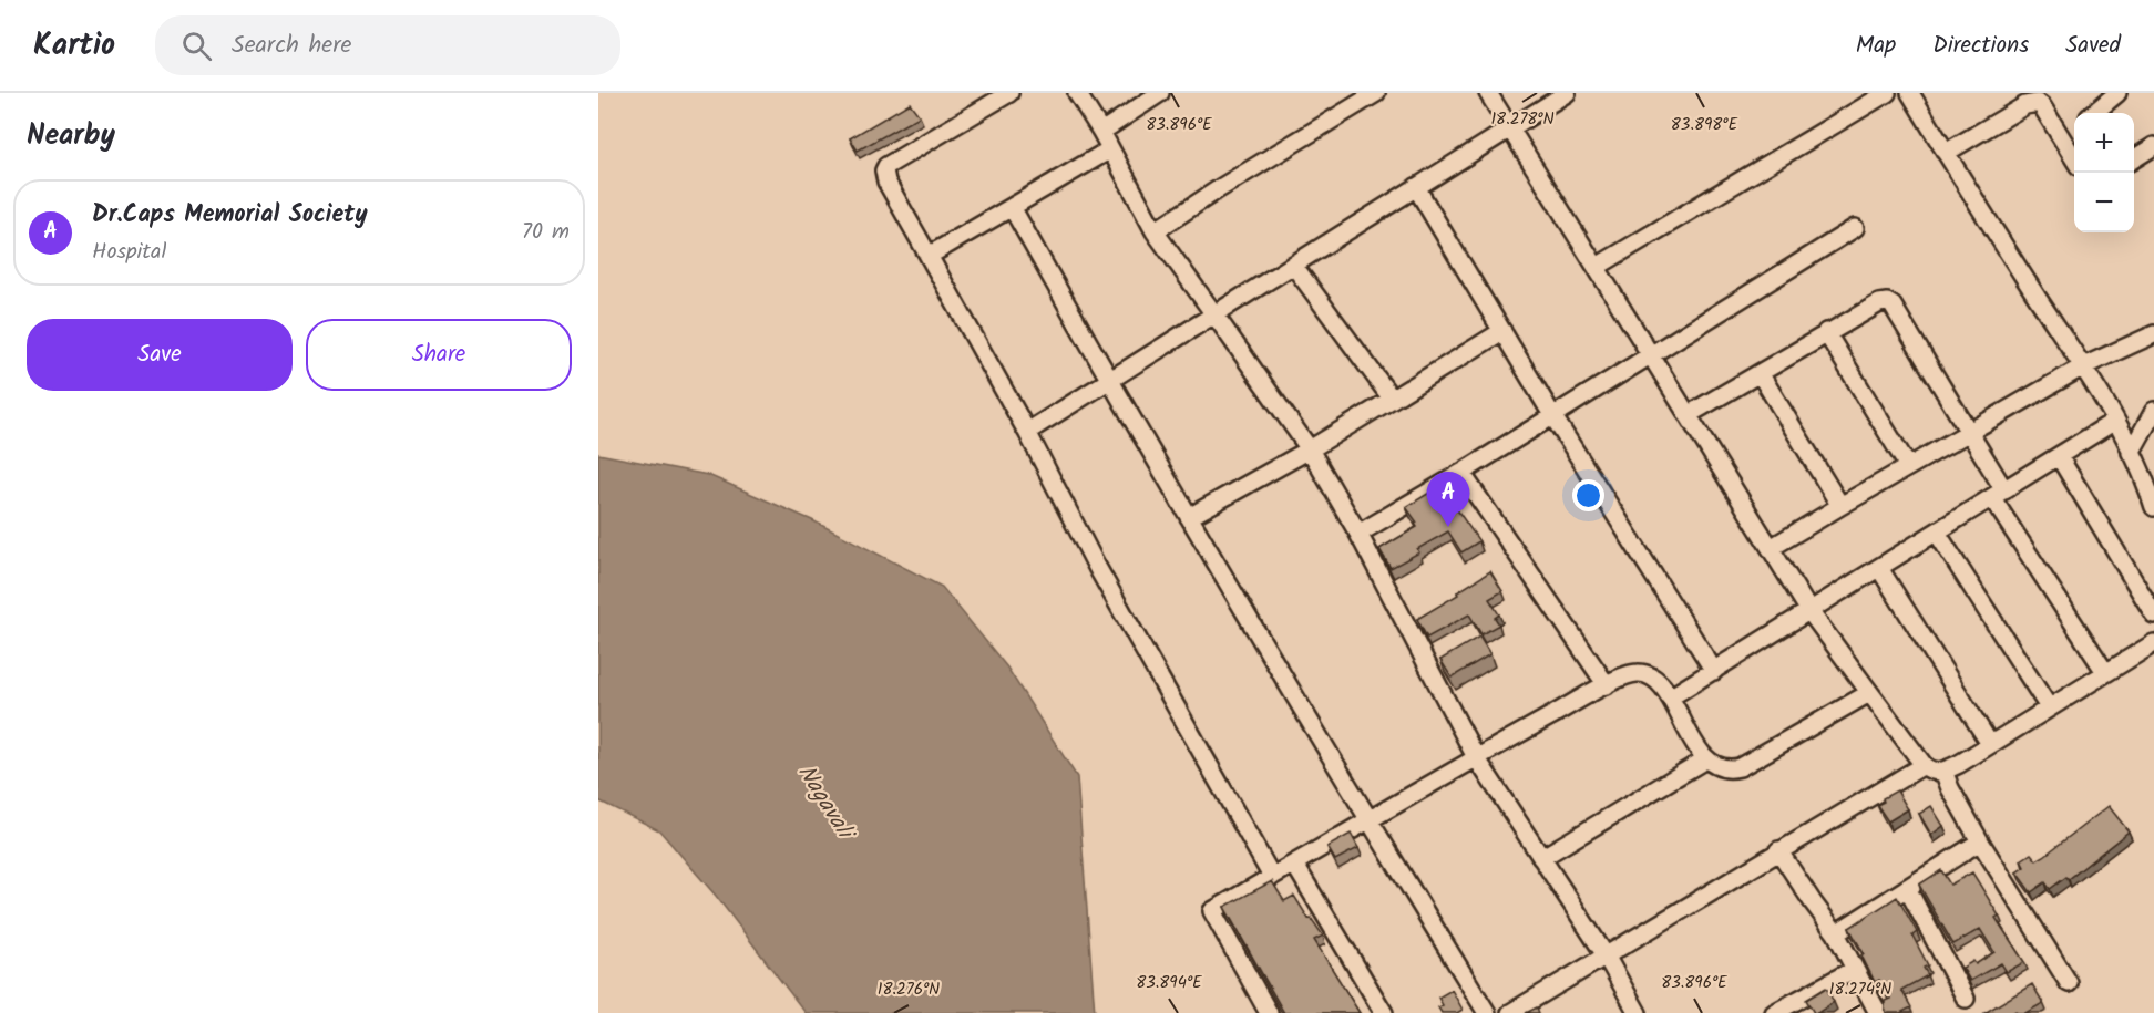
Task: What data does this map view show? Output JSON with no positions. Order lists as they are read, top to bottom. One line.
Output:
{"water":["Nagavali"],"page":{"header":"Kartio","search":"Search here","nav":["Map","Directions","Saved"],"heading":"Nearby","map_buttons":["+","−"],"list":[{"mark":"A","name":"Dr.Caps Memorial Society","note":"Hospital","value":"70 m"}],"buttons":["Save","Share"],"pins":"A"},"coordinates":["18.278°N","83.898°E","83.896°E","83.894°E","18.276°N","18.274°N"]}
